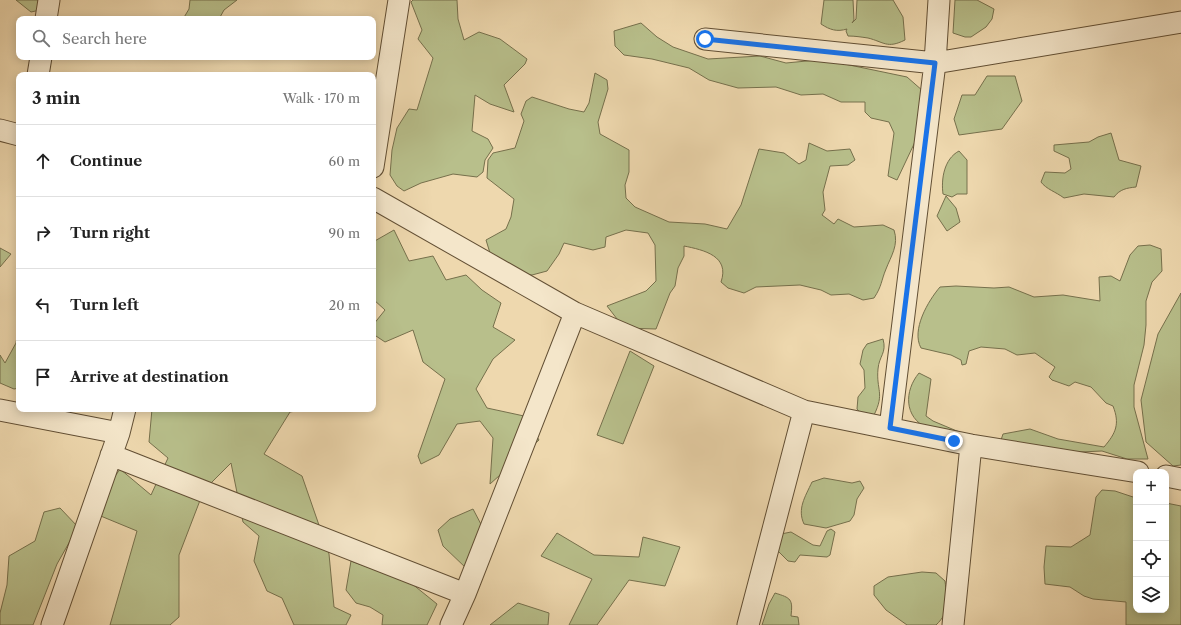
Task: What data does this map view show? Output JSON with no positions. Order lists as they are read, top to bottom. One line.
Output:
{"page":{"search":"Search here","heading":["3 min","Walk · 170 m"],"list":[["Continue","60 m"],["Turn right","90 m"],["Turn left","20 m"],"Arrive at destination"],"map_buttons":["+","−"]}}
